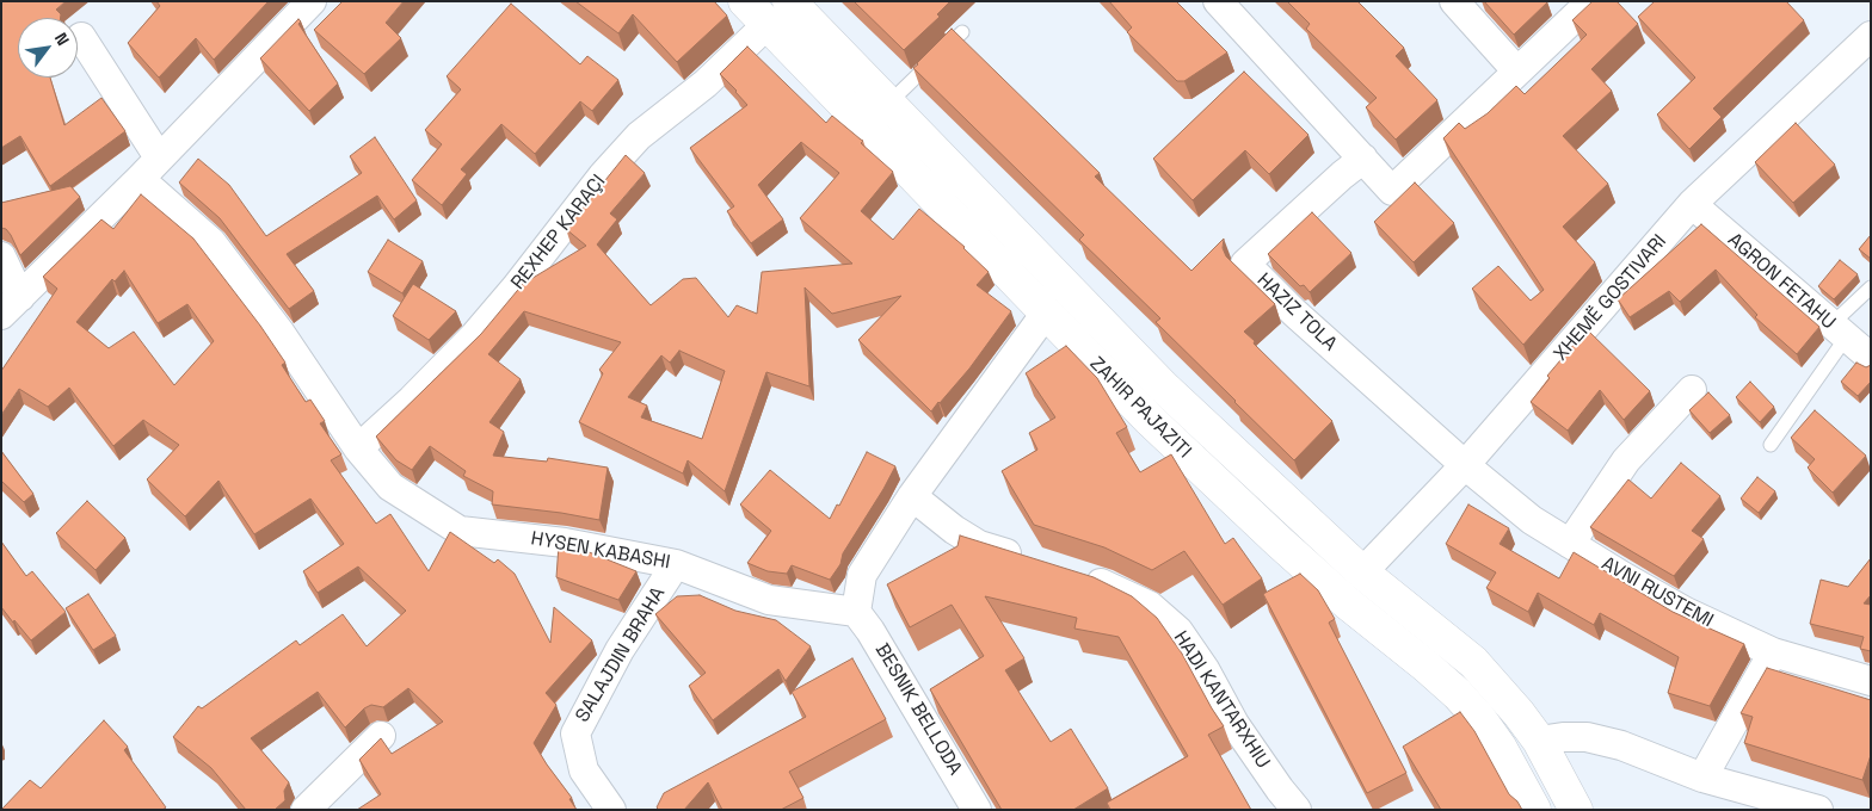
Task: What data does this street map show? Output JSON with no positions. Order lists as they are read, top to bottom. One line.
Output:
{"streets":{"street":["REXHEP KARAÇI","AGRON FETAHU","XHEMË GOSTIVARI","HAZIZ TOLA","ZAHIR PAJAZITI","HYSEN KABASHI","AVNI RUSTEMI","SALAJDIN BRAHA","HADI KANTARXHIU","BESNIK BELLODA"]},"crossings":[["REXHEP KARAÇI","ZAHIR PAJAZITI"],["REXHEP KARAÇI","HYSEN KABASHI"],["AGRON FETAHU","XHEMË GOSTIVARI"],["XHEMË GOSTIVARI","HAZIZ TOLA"],["XHEMË GOSTIVARI","ZAHIR PAJAZITI"],["XHEMË GOSTIVARI","AVNI RUSTEMI"],["HAZIZ TOLA","AVNI RUSTEMI"],["HYSEN KABASHI","SALAJDIN BRAHA"],["HYSEN KABASHI","BESNIK BELLODA"]],"north":"top right"}
